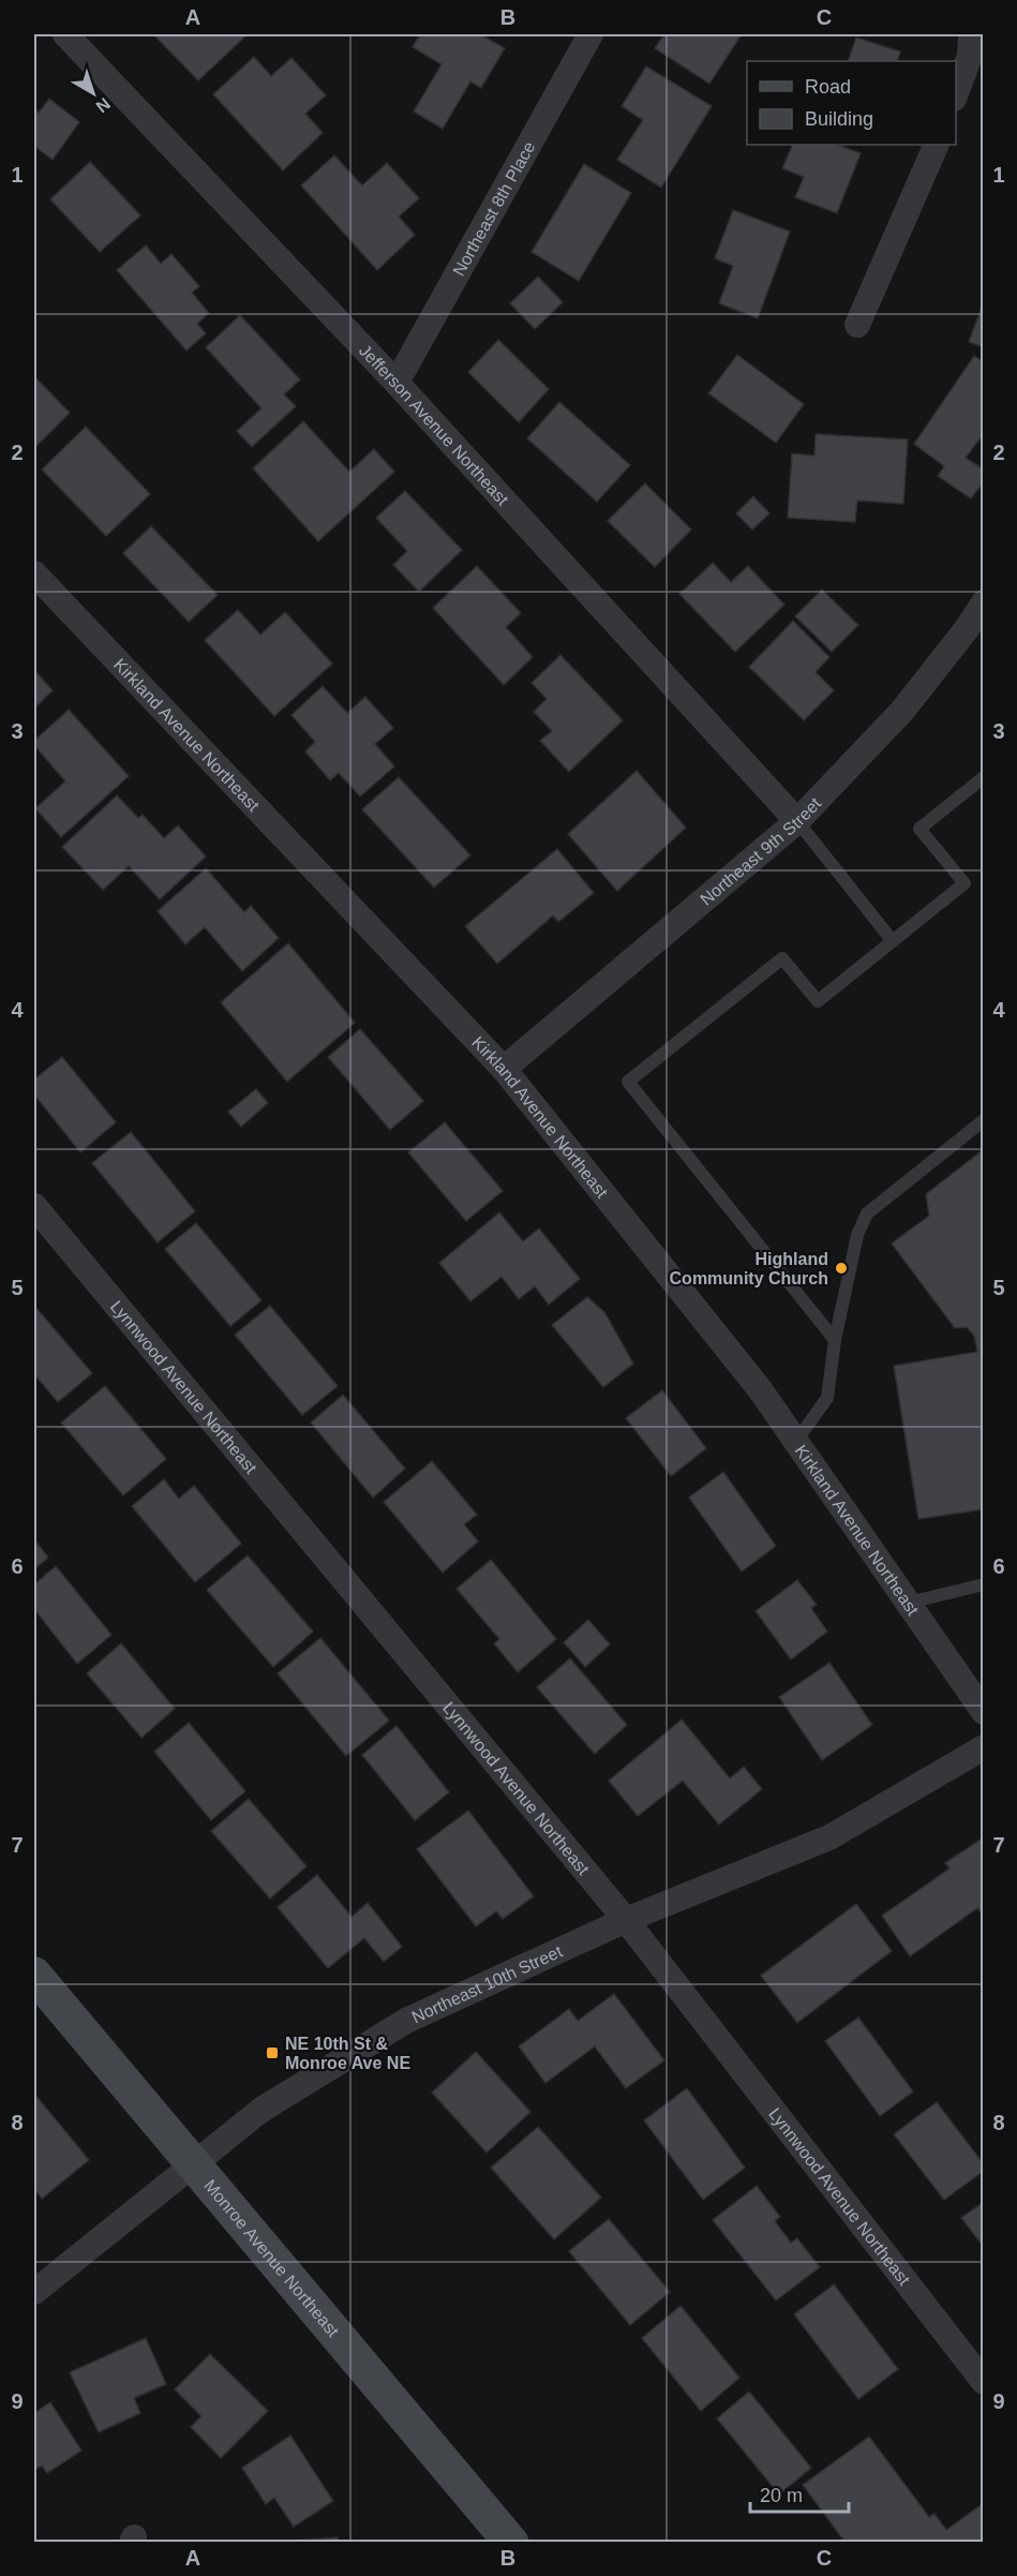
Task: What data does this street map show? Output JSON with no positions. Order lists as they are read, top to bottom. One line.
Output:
{"streets":{"street":["Northeast 8th Place","Jefferson Avenue Northeast","Kirkland Avenue Northeast","Northeast 9th Street","Lynnwood Avenue Northeast","Northeast 10th Street","Monroe Avenue Northeast"]},"crossings":[["Northeast 8th Place","Jefferson Avenue Northeast"],["Jefferson Avenue Northeast","Northeast 9th Street"],["Kirkland Avenue Northeast","Northeast 9th Street"],["Lynnwood Avenue Northeast","Northeast 10th Street"],["Northeast 10th Street","Monroe Avenue Northeast"]],"places":{"other":["Highland Community Church"],"transit":["NE 10th St & Monroe Ave NE"]},"legend":["Road","Building"],"scale_bar":"20 m","north":"bottom right","grid":{"columns":["A","B","C"],"rows":["1","2","3","4","5","6","7","8","9"]}}
